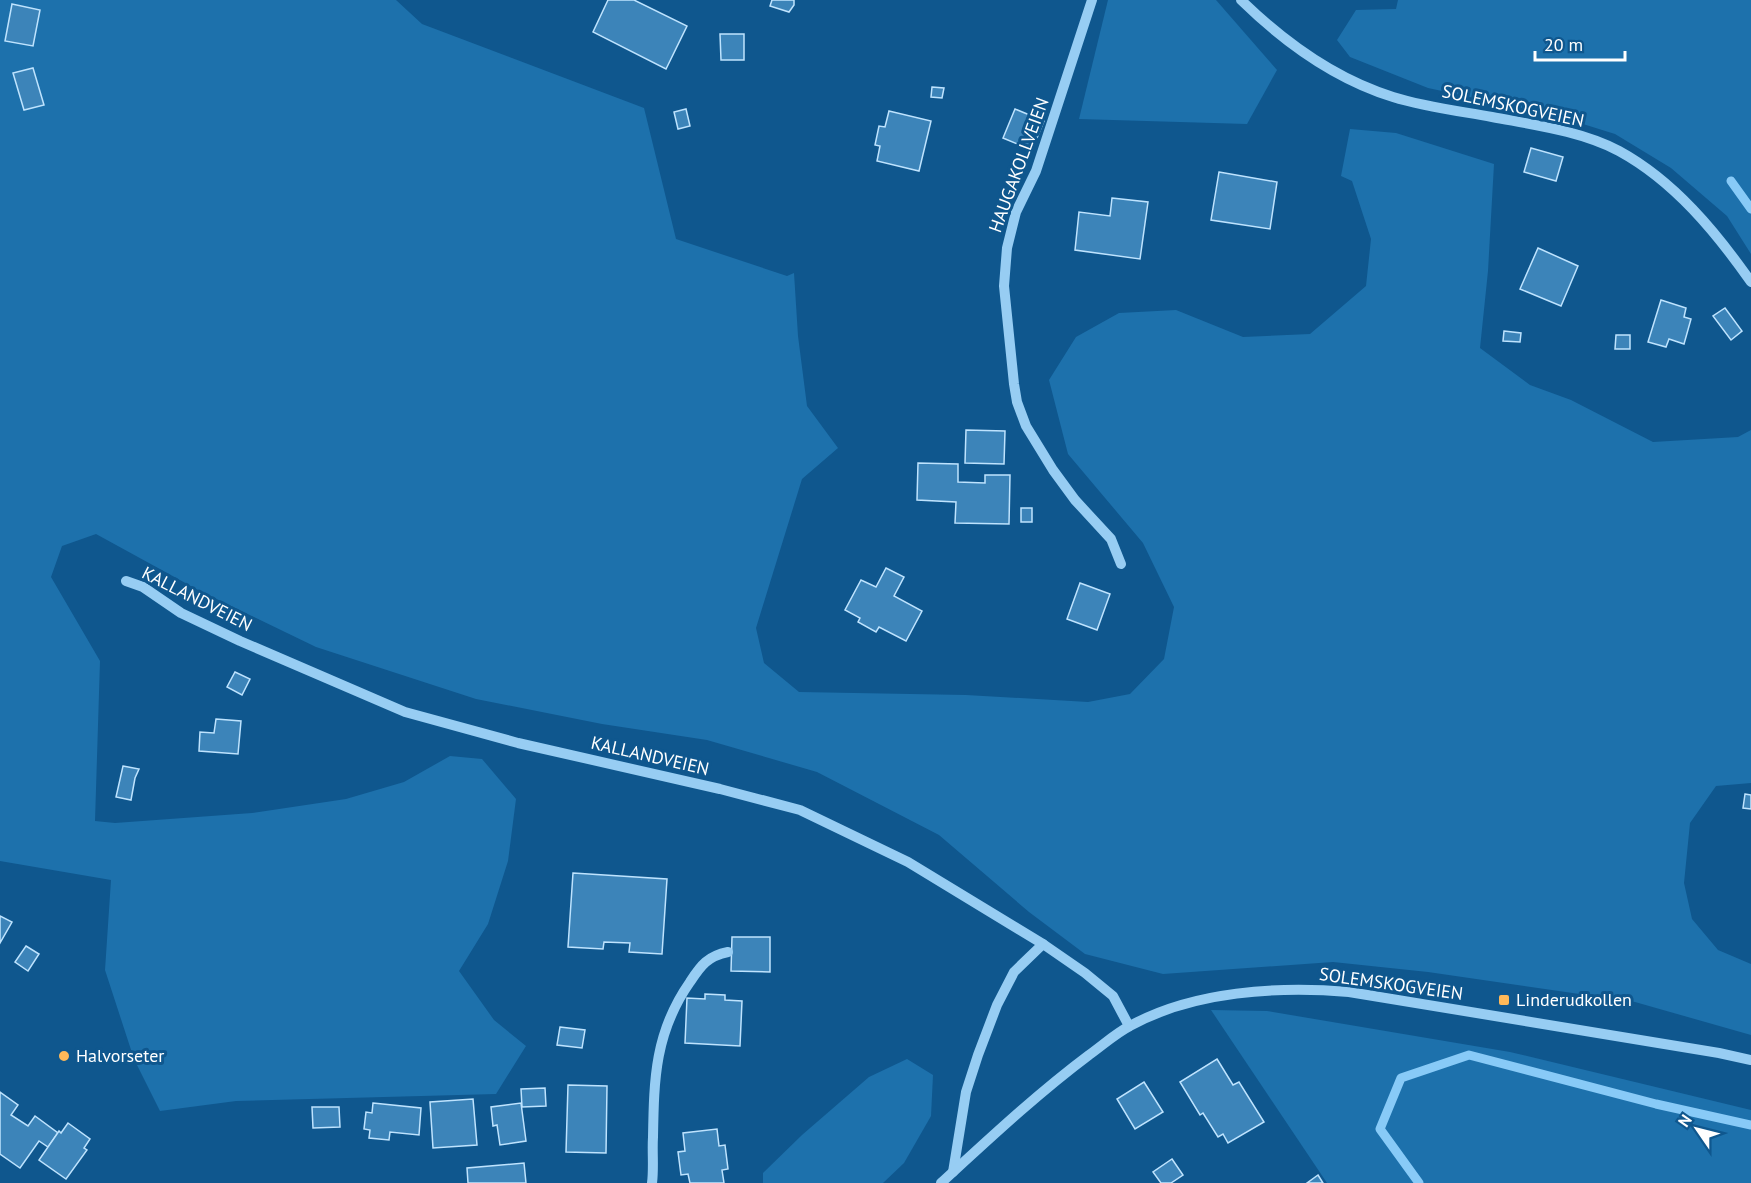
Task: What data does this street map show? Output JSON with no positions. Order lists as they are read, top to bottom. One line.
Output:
{"streets":{"street":["SOLEMSKOGVEIEN","HAUGAKOLLVEIEN","KALLANDVEIEN"]},"crossings":[["SOLEMSKOGVEIEN","KALLANDVEIEN"]],"places":{"transit":["Linderudkollen"],"other":["Halvorseter"]},"scale_bar":"20 m","north":"top left"}
